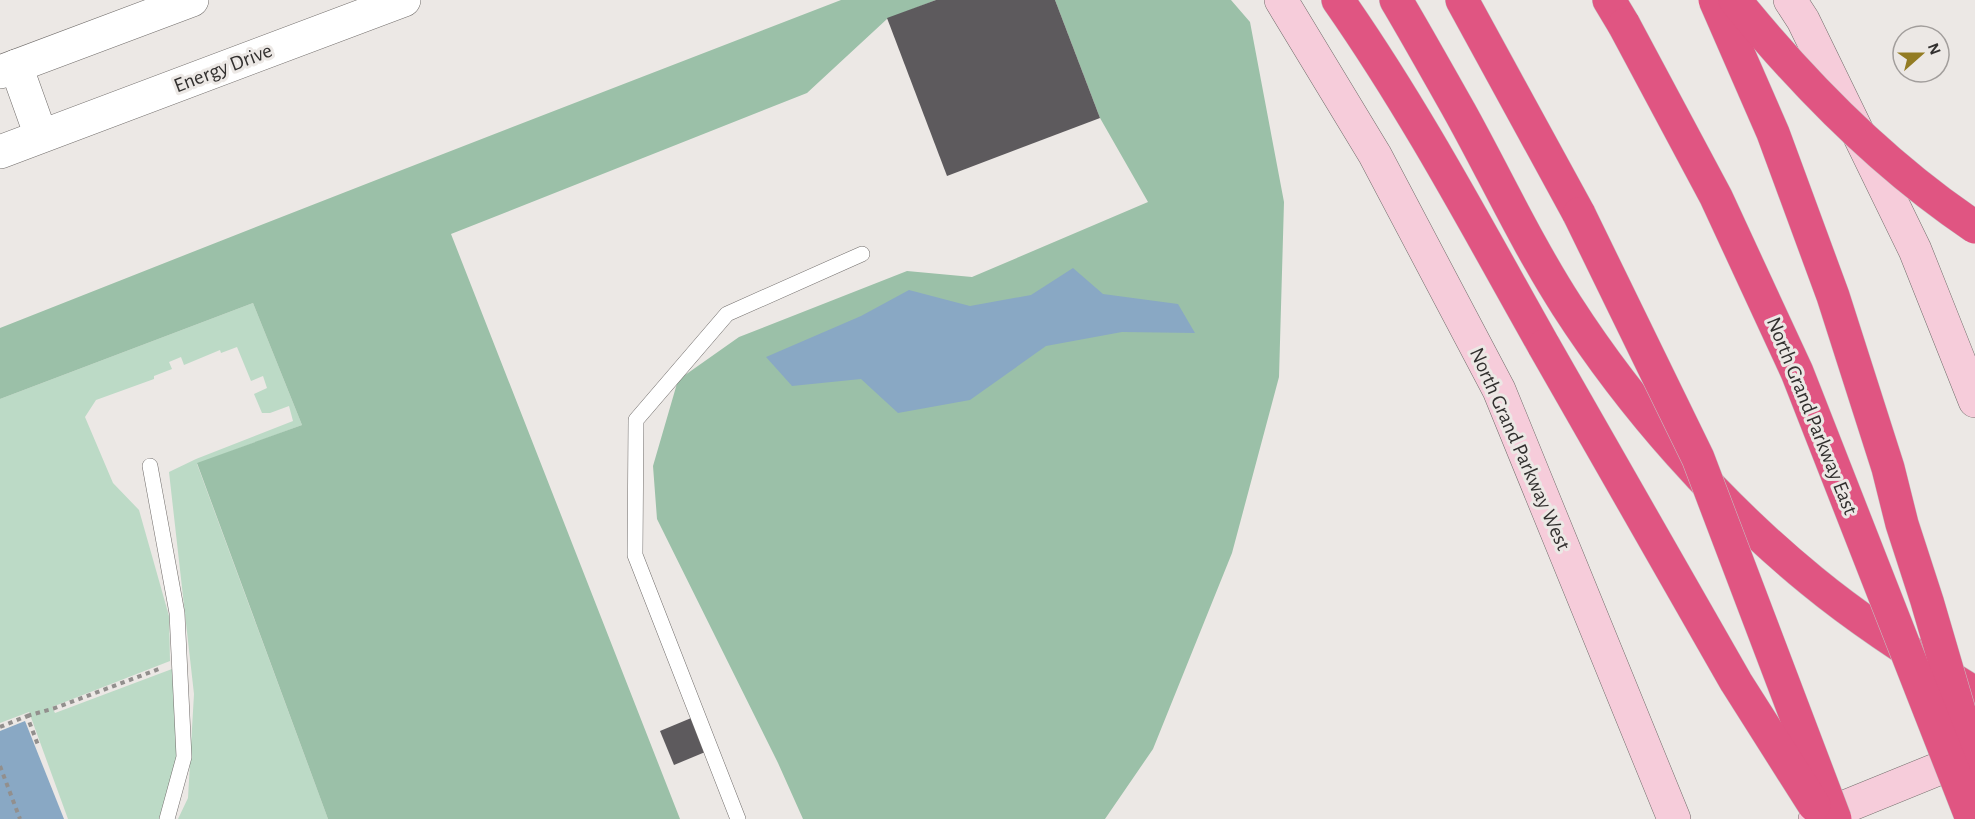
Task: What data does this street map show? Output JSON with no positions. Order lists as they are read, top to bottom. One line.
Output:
{"streets":{"highway":["North Grand Parkway East"],"main road":["North Grand Parkway West"],"street":["Energy Drive"]},"north":"right"}
